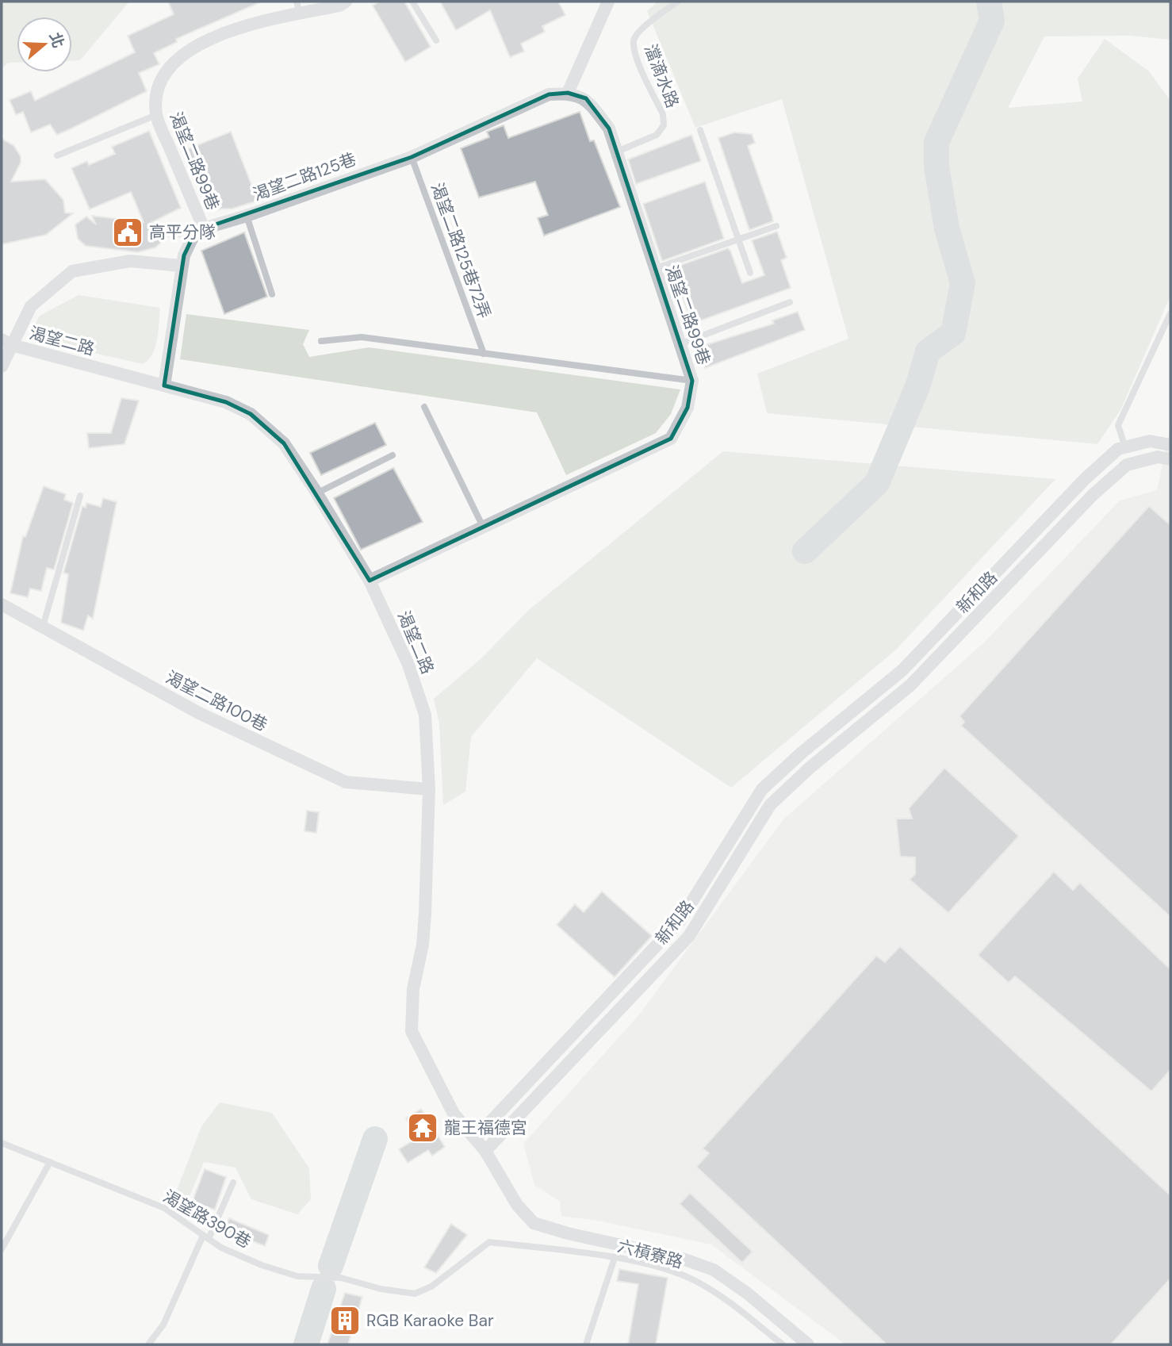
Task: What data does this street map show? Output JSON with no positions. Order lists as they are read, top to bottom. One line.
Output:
{"streets":{"street":["渴望二路99巷","渴望二路125巷","渴望二路","新和路","渴望二路100巷"],"lane":["澢滴水路","渴望二路125巷72弄","渴望路390巷","六槓寮路"]},"crossings":[["澢滴水路","渴望二路99巷"],["渴望二路99巷","渴望二路125巷"],["渴望二路99巷","渴望二路"],["渴望二路125巷","渴望二路125巷72弄"],["渴望二路","新和路"],["渴望二路","渴望二路100巷"],["渴望路390巷","六槓寮路"]],"places":{"public building":["高平分隊"],"temple":["龍王福德宮"],"building":["RGB Karaoke Bar"]},"north":"right"}
